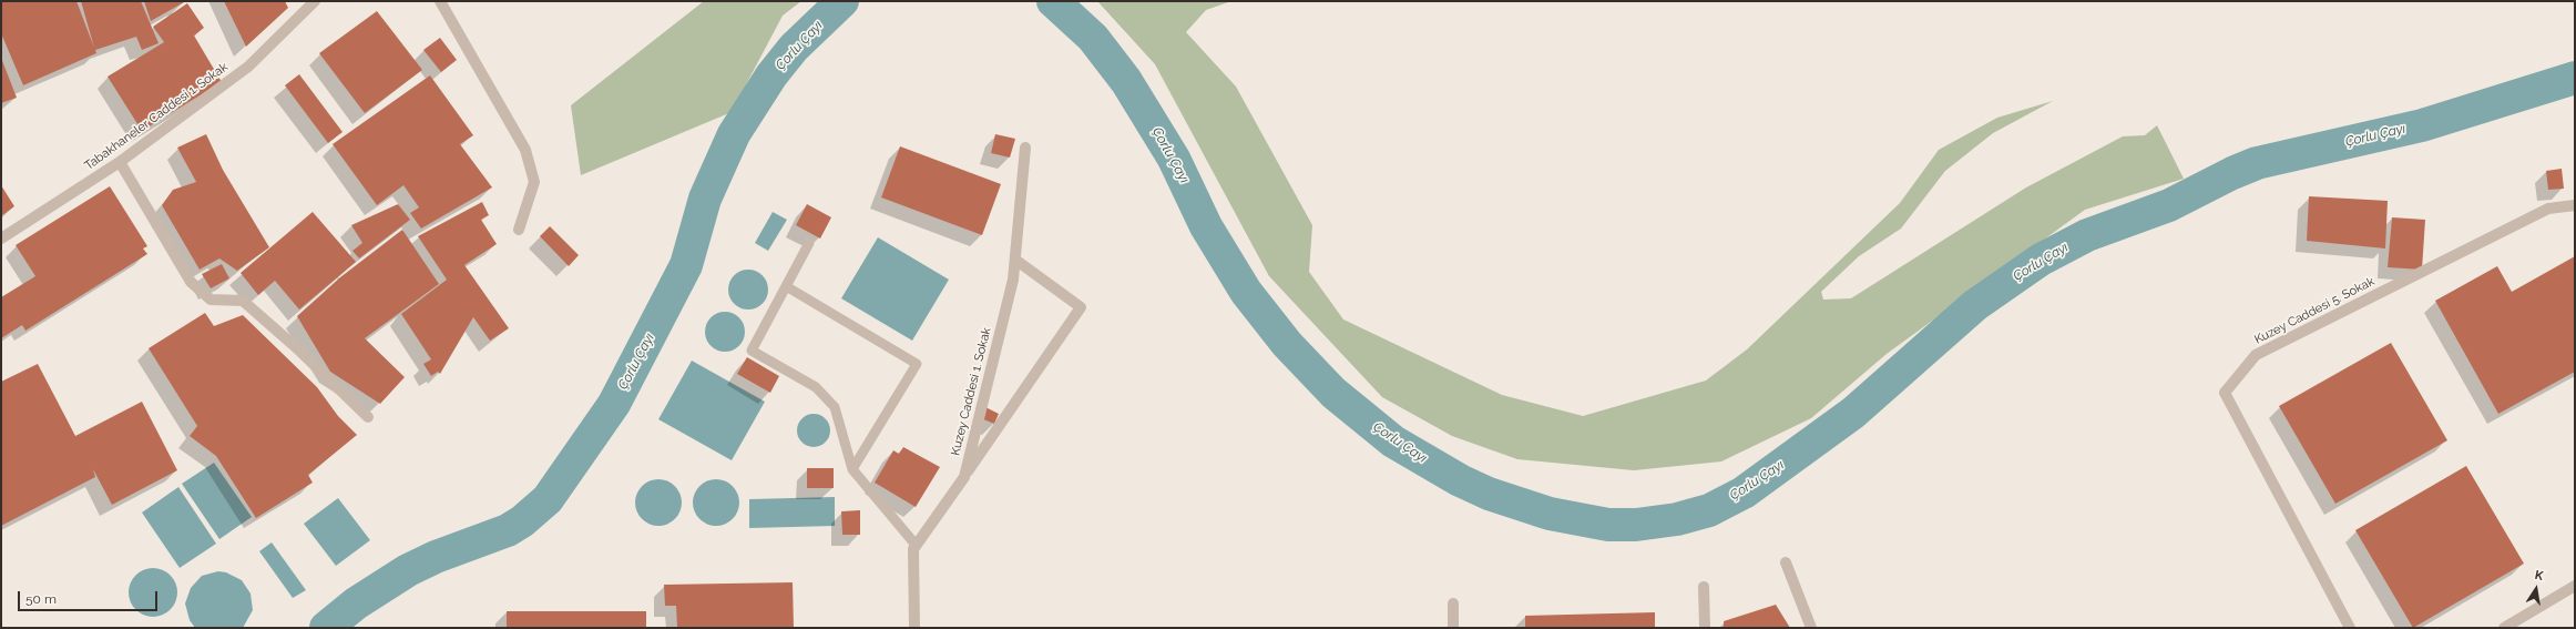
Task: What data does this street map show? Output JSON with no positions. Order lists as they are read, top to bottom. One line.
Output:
{"streets":{"street":["Tabakhaneler Caddesi 1. Sokak","Kuzey Caddesi 5. Sokak","Kuzey Caddesi 1. Sokak"]},"water":["Çorlu Çayı"],"scale_bar":"50 m","north":"top"}
